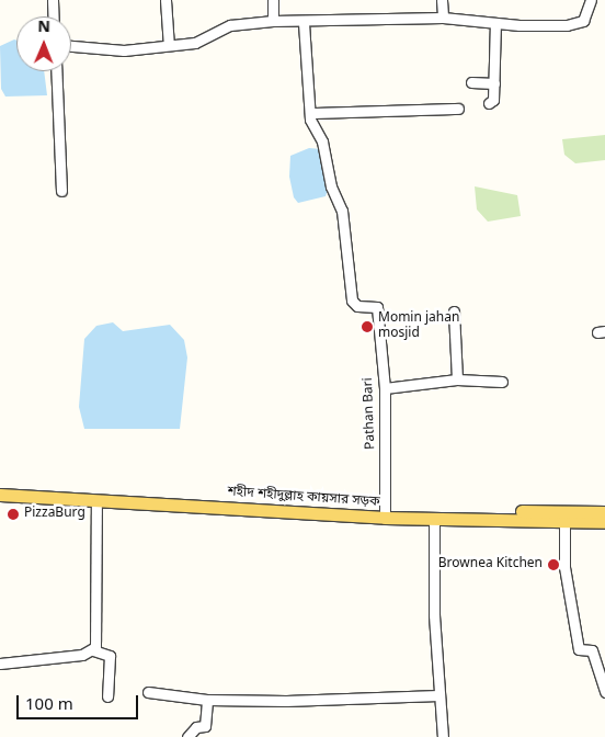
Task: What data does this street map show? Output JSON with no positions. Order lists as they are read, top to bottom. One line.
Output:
{"streets":{"main road":["শহীদ শহীদুল্লাহ কায়সার সড়ক"],"street":["Pathan Bari"]},"crossings":[["Pathan Bari","শহীদ শহীদুল্লাহ কায়সার সড়ক"]],"places":["Momin jahan mosjid","PizzaBurg","Brownea Kitchen"],"scale_bar":"100 m","north":"top"}
